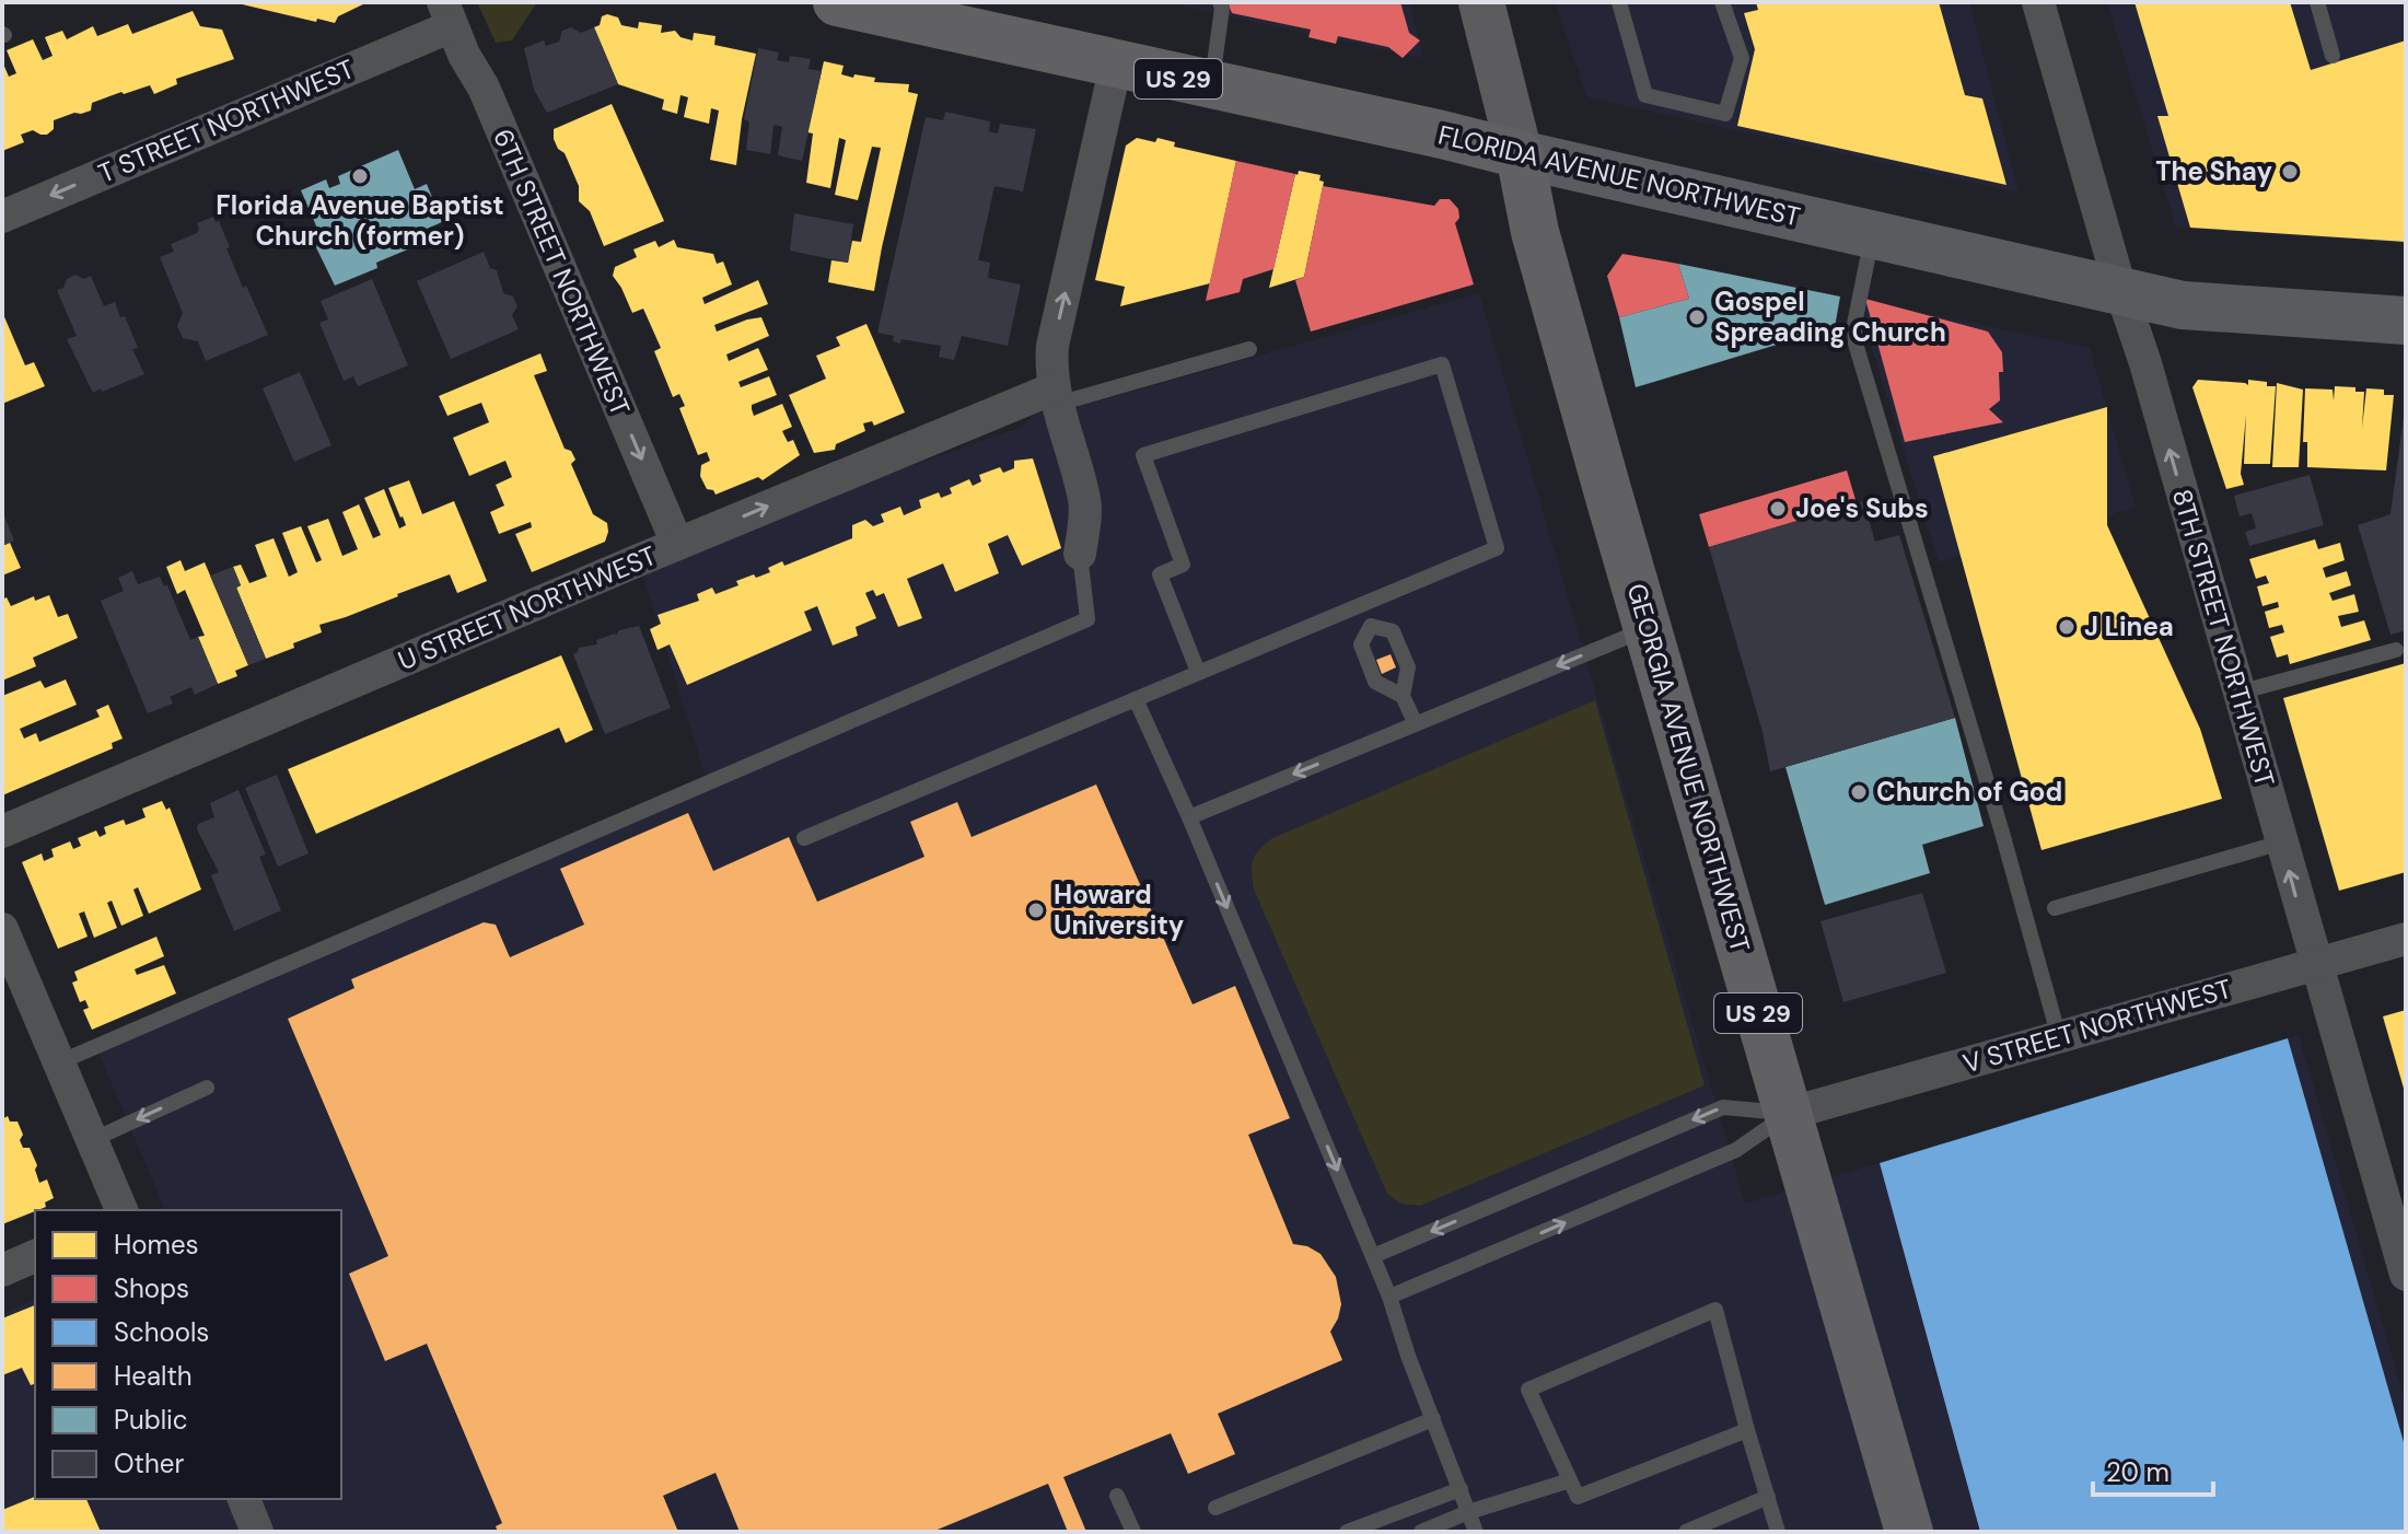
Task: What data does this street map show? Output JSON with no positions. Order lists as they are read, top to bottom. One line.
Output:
{"streets":{"highway":["US 29","FLORIDA AVENUE NORTHWEST","GEORGIA AVENUE NORTHWEST"],"street":["T STREET NORTHWEST","6TH STREET NORTHWEST","U STREET NORTHWEST","8TH STREET NORTHWEST","V STREET NORTHWEST"]},"crossings":[["T STREET NORTHWEST","6TH STREET NORTHWEST"],["FLORIDA AVENUE NORTHWEST","8TH STREET NORTHWEST"],["FLORIDA AVENUE NORTHWEST","GEORGIA AVENUE NORTHWEST"],["6TH STREET NORTHWEST","U STREET NORTHWEST"],["8TH STREET NORTHWEST","V STREET NORTHWEST"],["GEORGIA AVENUE NORTHWEST","V STREET NORTHWEST"]],"one_way":["T STREET NORTHWEST","6TH STREET NORTHWEST","U STREET NORTHWEST","8TH STREET NORTHWEST"],"places":["The Shay","Florida Avenue Baptist Church (former)","Gospel Spreading Church","Joe's Subs","J Linea","Church of God","Howard University"],"legend":["Homes","Shops","Schools","Health","Public","Other"],"scale_bar":"20 m"}
